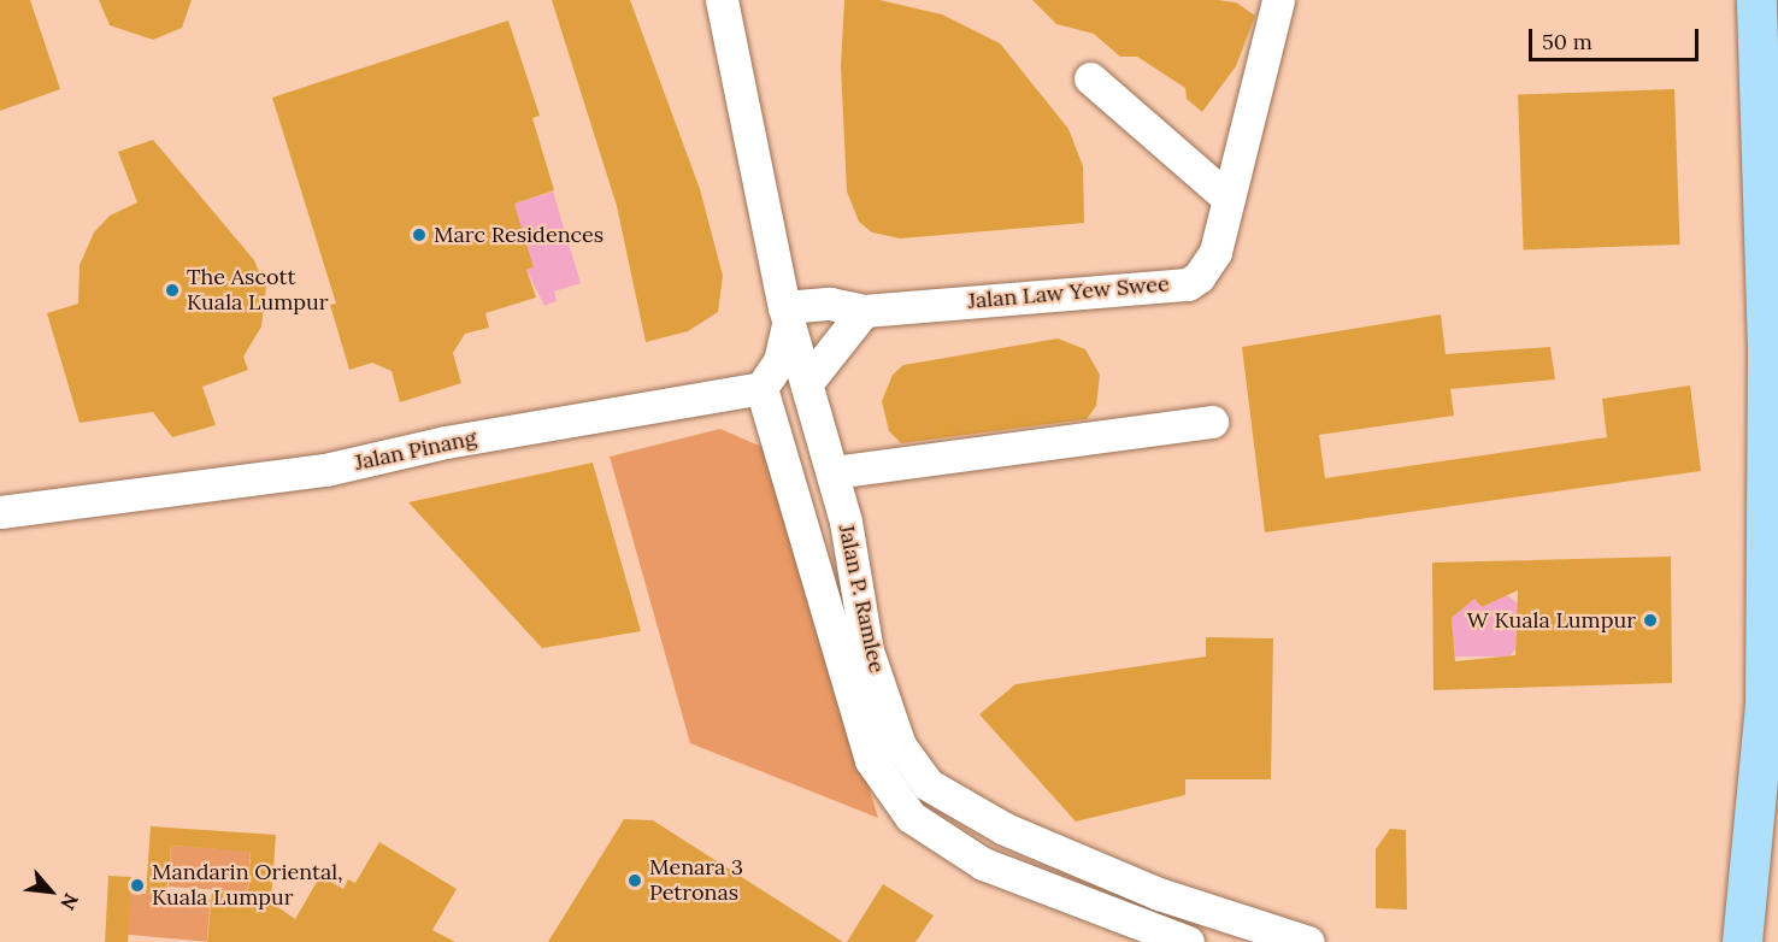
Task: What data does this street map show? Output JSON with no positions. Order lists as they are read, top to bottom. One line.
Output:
{"streets":{"street":["Jalan Law Yew Swee","Jalan Pinang","Jalan P. Ramlee"]},"crossings":[["Jalan Law Yew Swee","Jalan P. Ramlee"],["Jalan Pinang","Jalan P. Ramlee"]],"places":["Marc Residences","The Ascott Kuala Lumpur","W Kuala Lumpur","Menara 3 Petronas","Mandarin Oriental, Kuala Lumpur"],"scale_bar":"50 m","north":"bottom right"}
